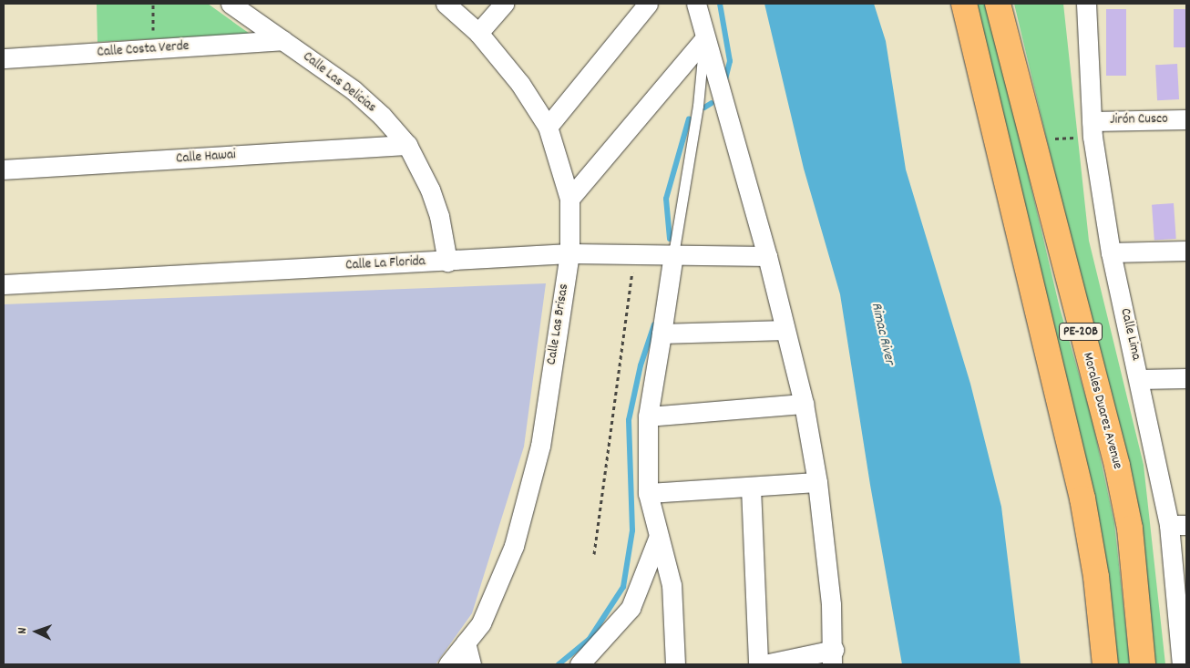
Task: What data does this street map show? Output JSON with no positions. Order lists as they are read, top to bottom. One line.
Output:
{"streets":{"highway":["PE-20B","Morales Duarez Avenue"],"street":["Calle Costa Verde","Calle Las Delicias","Jirón Cusco","Calle Hawai","Calle La Florida","Calle Las Brisas","Calle Lima"]},"crossings":[["Calle Costa Verde","Calle Las Delicias"],["Calle Las Delicias","Calle Hawai"],["Calle Las Delicias","Calle La Florida"],["Jirón Cusco","Calle Lima"],["Calle La Florida","Calle Las Brisas"]],"water":["Rimac River"],"north":"left"}
